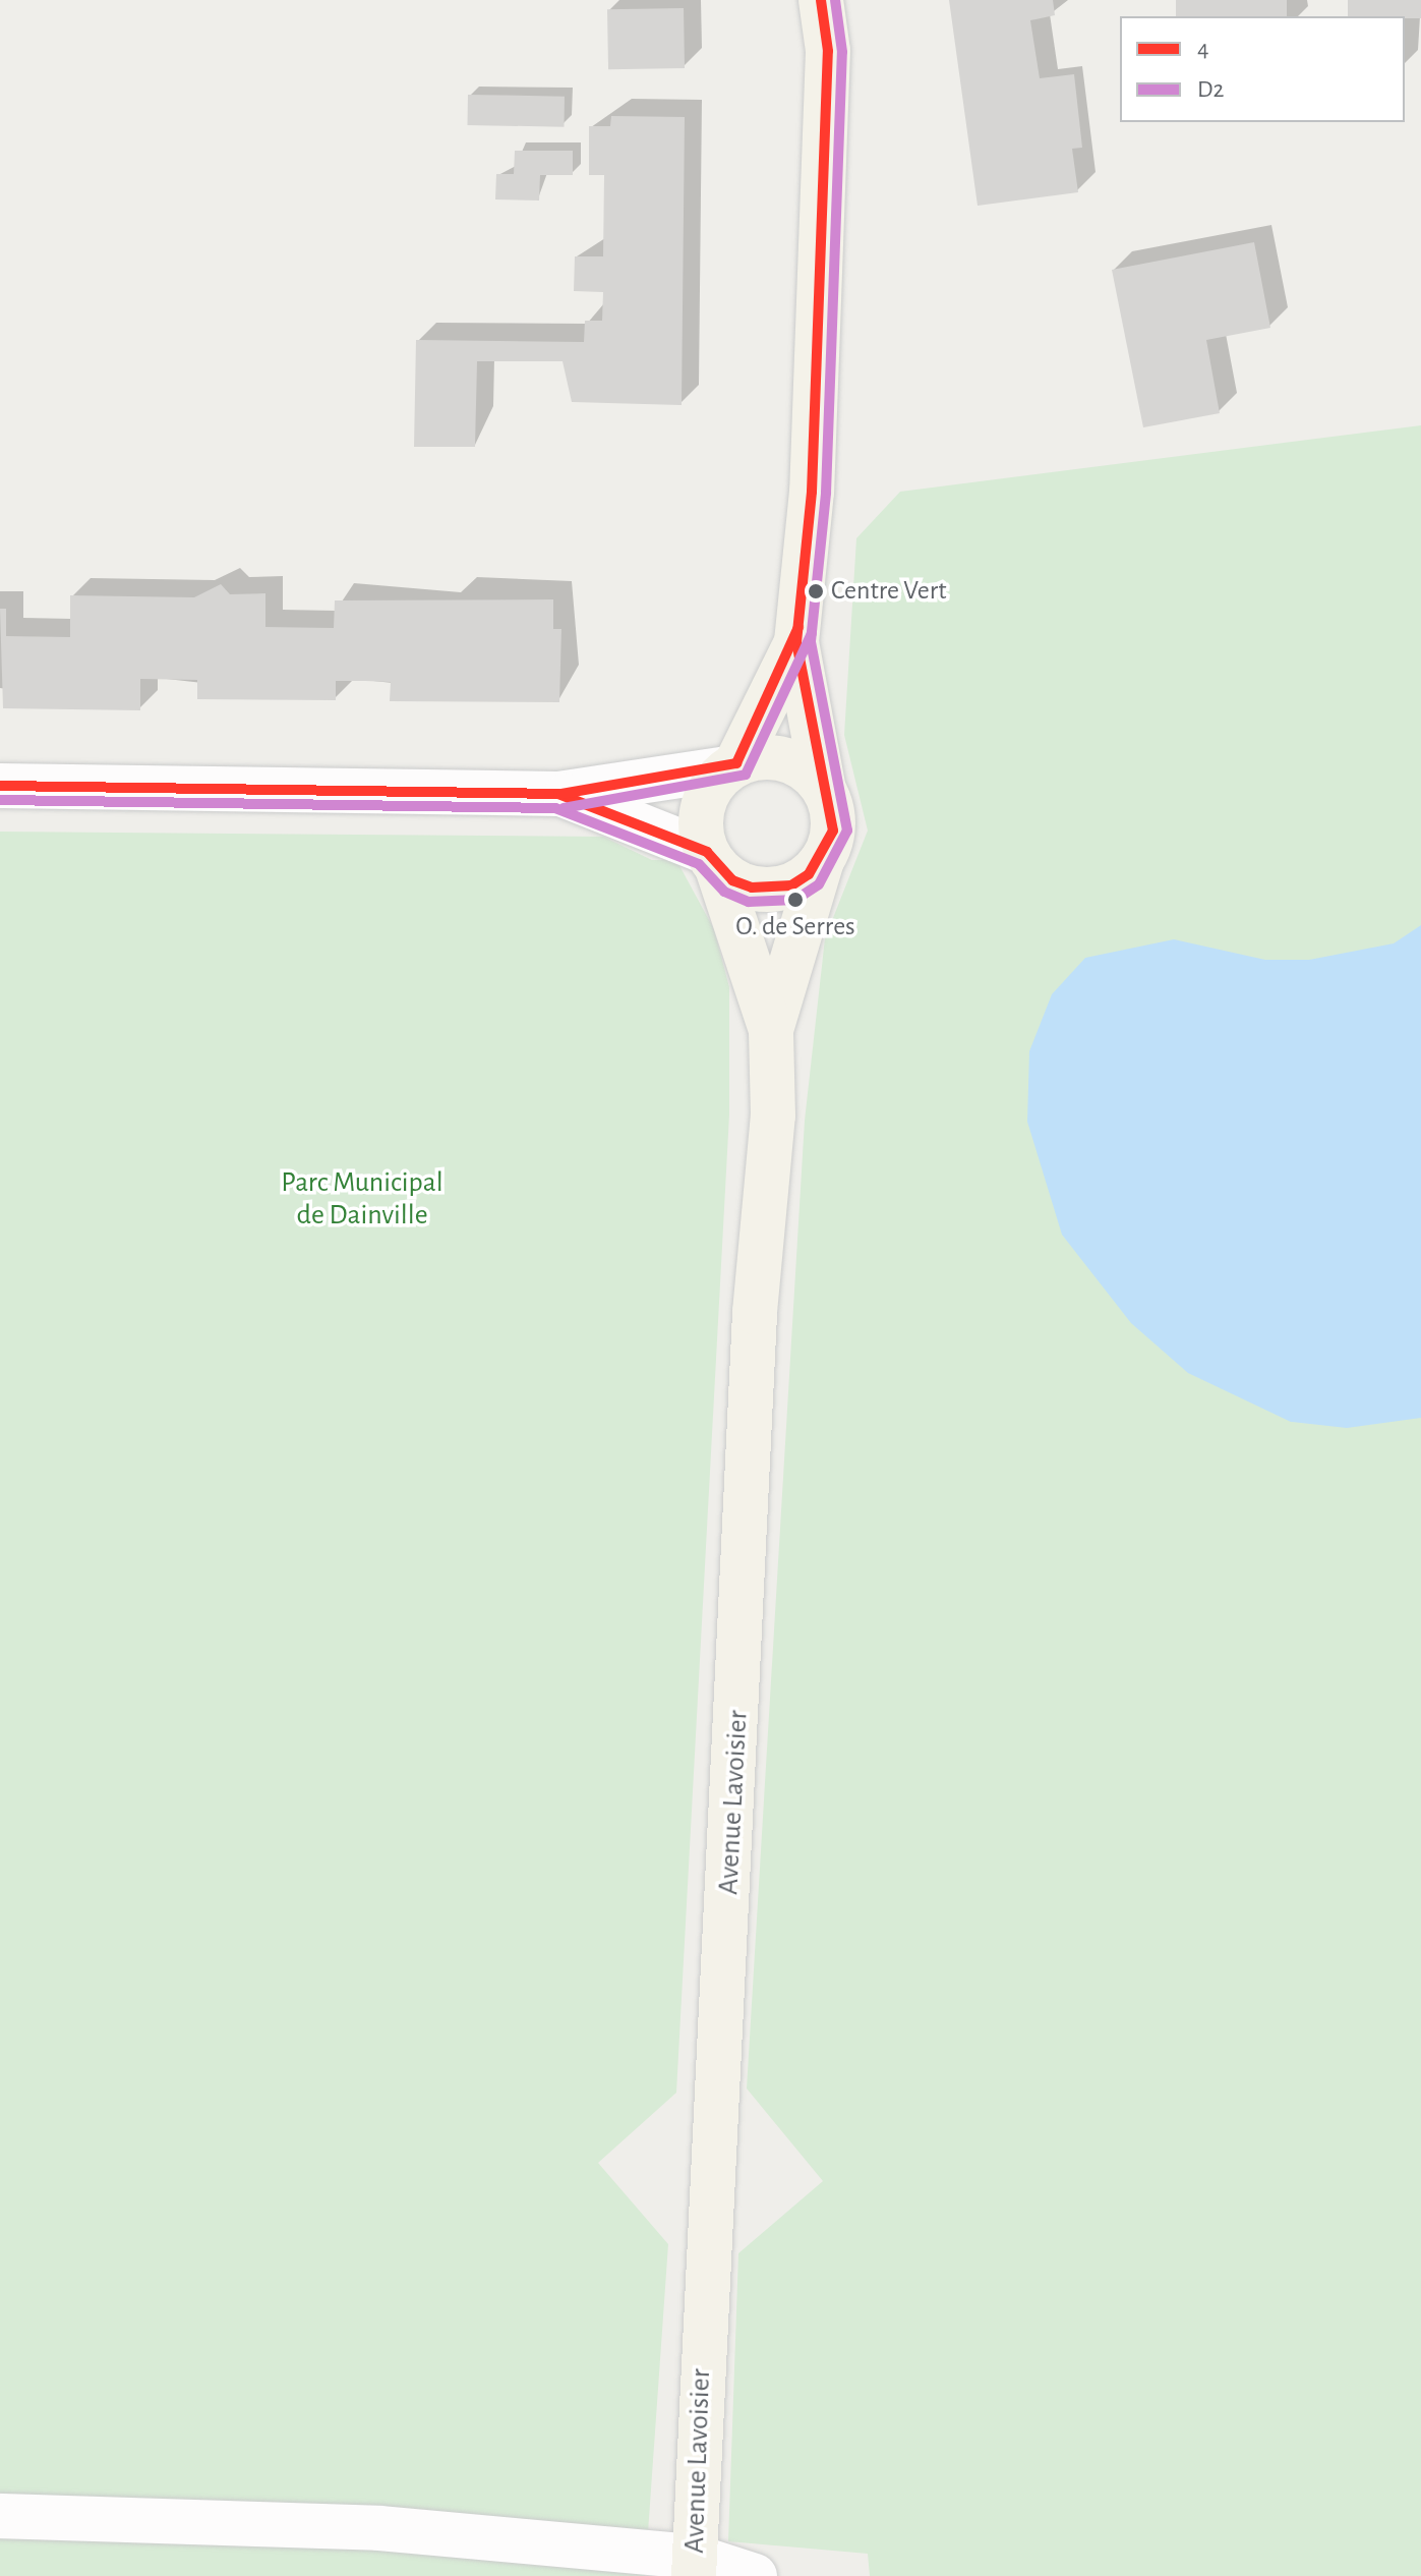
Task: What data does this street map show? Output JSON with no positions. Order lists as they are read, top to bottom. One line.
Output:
{"streets":{"main road":["Avenue Lavoisier"]},"parks":["Parc Municipal de Dainville"],"places":["Centre Vert","O. de Serres"],"lines":["transit line 4","transit line D2"],"legend":["4","D2"]}
